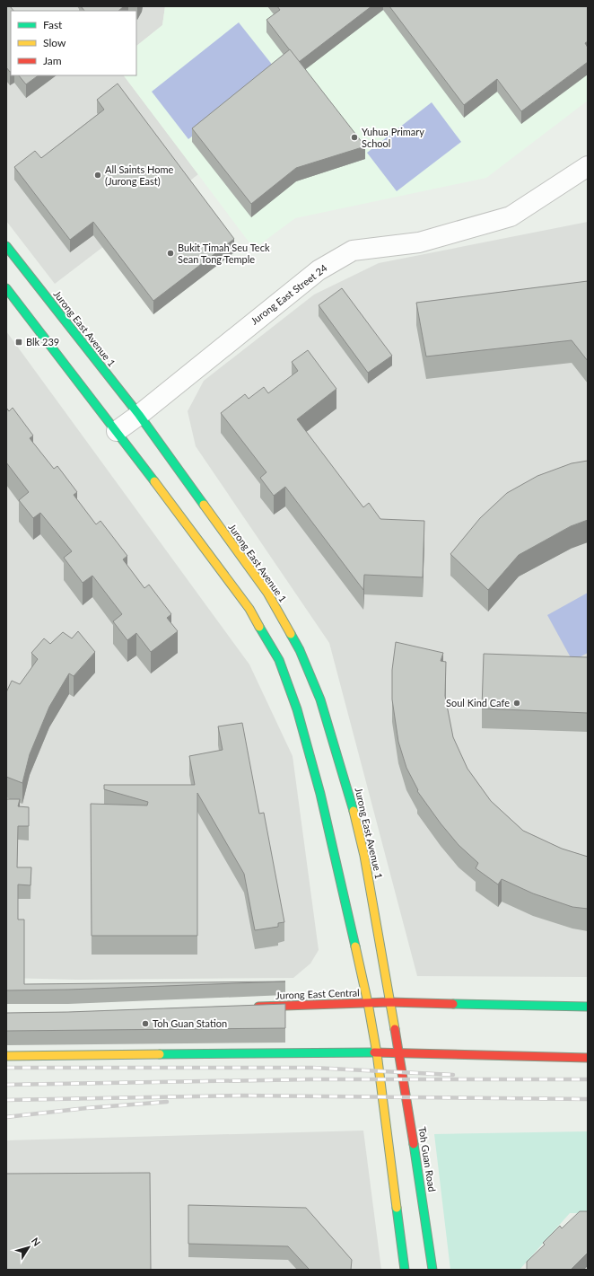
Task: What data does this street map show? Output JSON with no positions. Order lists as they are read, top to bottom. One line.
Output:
{"streets":{"street":["Jurong East Street 24","Jurong East Avenue 1","Jurong East Central","Toh Guan Road"]},"crossings":[["Jurong East Street 24","Jurong East Avenue 1"],["Jurong East Avenue 1","Jurong East Central"],["Jurong East Avenue 1","Toh Guan Road"]],"places":{"other":["Yuhua Primary School","All Saints Home (Jurong East)","Bukit Timah Seu Teck Sean Tong Temple","Soul Kind Cafe","Toh Guan Station"],"transit":["Blk 239"]},"legend":["Fast","Slow","Jam"],"north":"top right"}
